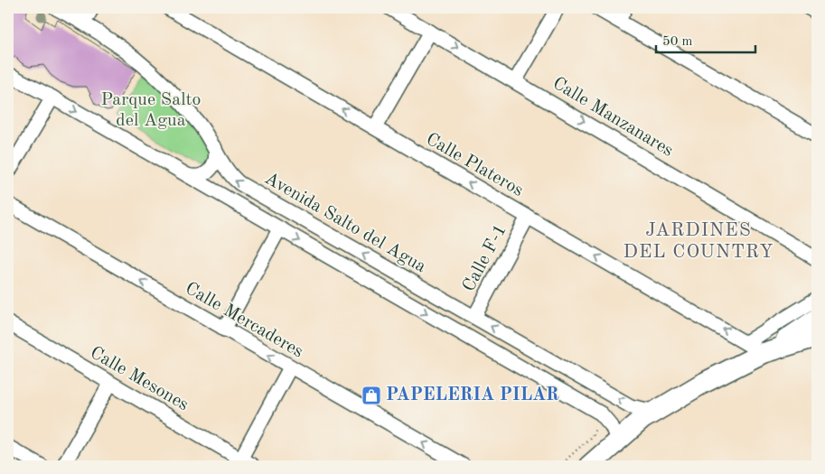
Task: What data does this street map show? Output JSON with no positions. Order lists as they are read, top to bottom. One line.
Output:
{"streets":{"street":["Calle Manzanares","Calle Plateros","Avenida Salto del Agua","Calle F-1","Calle Mercaderes","Calle Mesones"]},"crossings":[["Calle Plateros","Calle F-1"],["Avenida Salto del Agua","Calle F-1"]],"one_way":["Calle Plateros","Calle Mercaderes"],"districts":["JARDINES DEL COUNTRY"],"parks":["Parque Salto del Agua"],"places":{"shop":["PAPELERIA PILAR"]},"scale_bar":"50 m"}
